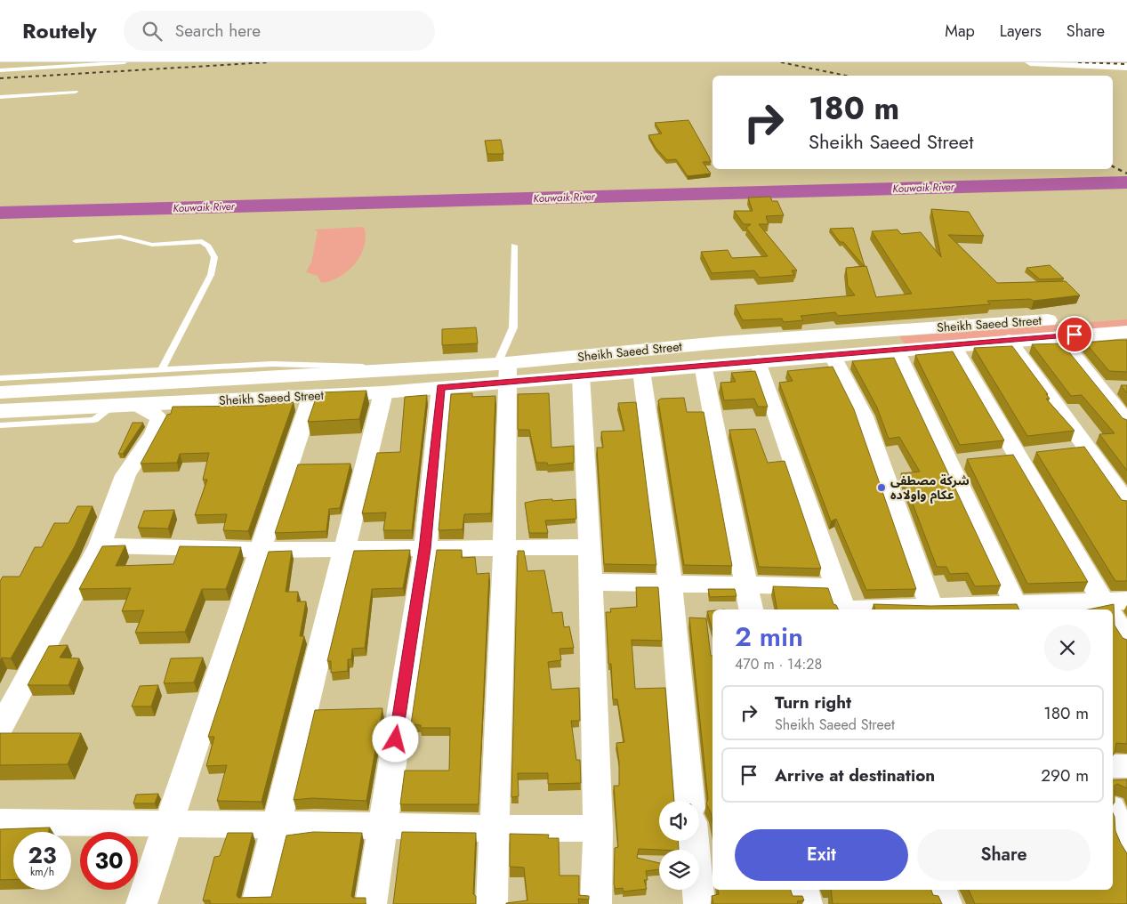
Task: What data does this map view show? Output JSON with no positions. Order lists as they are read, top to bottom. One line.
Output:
{"streets":{"main road":["Sheikh Saeed Street"]},"water":["Kouwaik River"],"places":["شركة مصطفى عكام واولاده"],"page":{"header":"Routely","search":"Search here","nav":["Map","Layers","Share"],"turn":["180 m","Sheikh Saeed Street"],"heading":["2 min","470 m · 14:28"],"list":[{"name":"Turn right","note":"Sheikh Saeed Street","value":"180 m"},{"name":"Arrive at destination","value":"290 m"}],"buttons":["Exit","Share"],"speed":"23 km/h","limit":"30"}}
